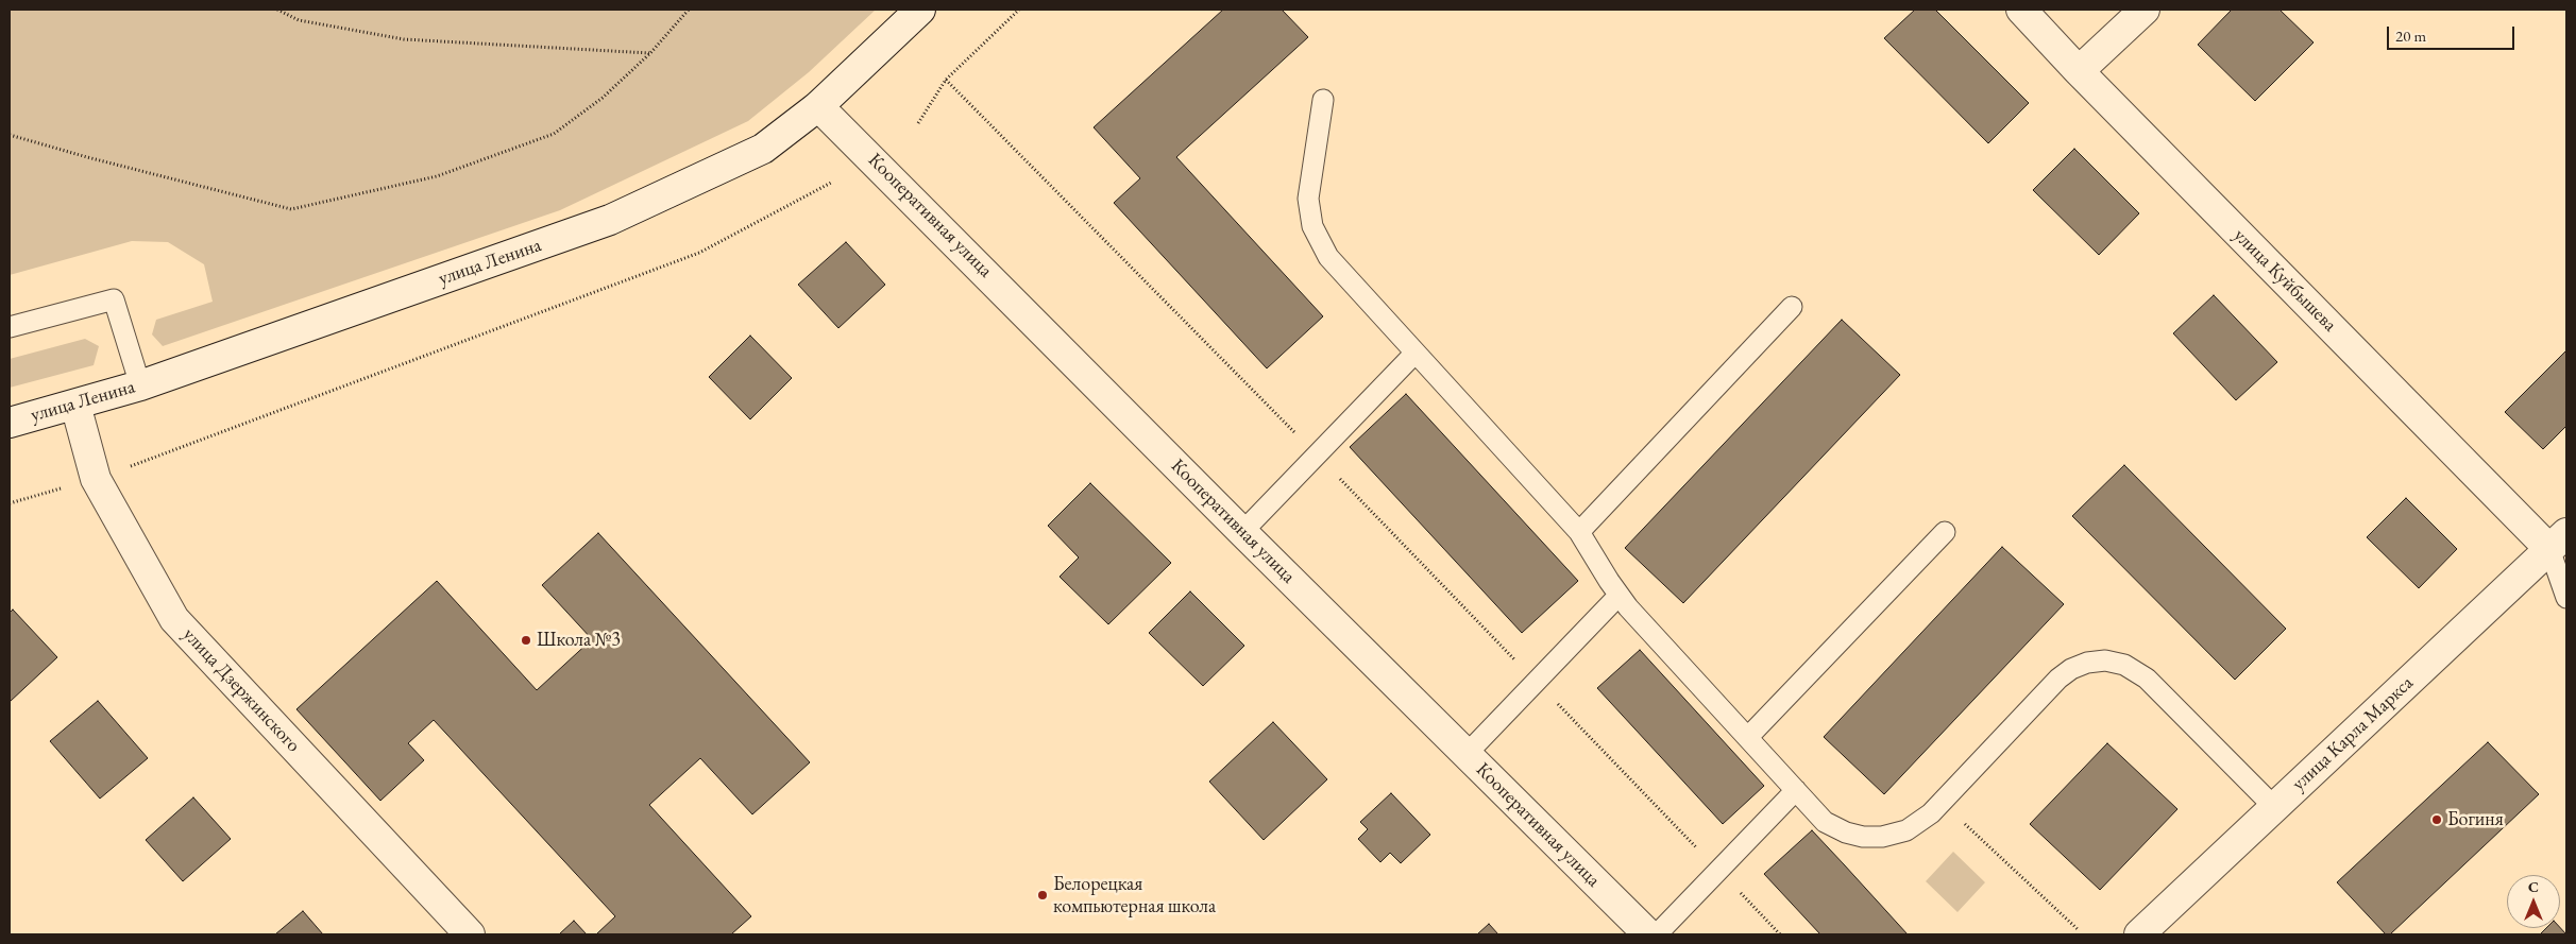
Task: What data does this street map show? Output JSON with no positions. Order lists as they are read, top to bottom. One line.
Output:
{"streets":{"street":["Кооперативная улица","улица Ленина","улица Куйбышева","улица Дзержинского","улица Карла Маркса"]},"crossings":[["Кооперативная улица","улица Ленина"],["улица Ленина","улица Дзержинского"],["улица Куйбышева","улица Карла Маркса"]],"places":["Школа №3","Богиня","Белорецкая компьютерная школа"],"scale_bar":"20 m","north":"top"}
